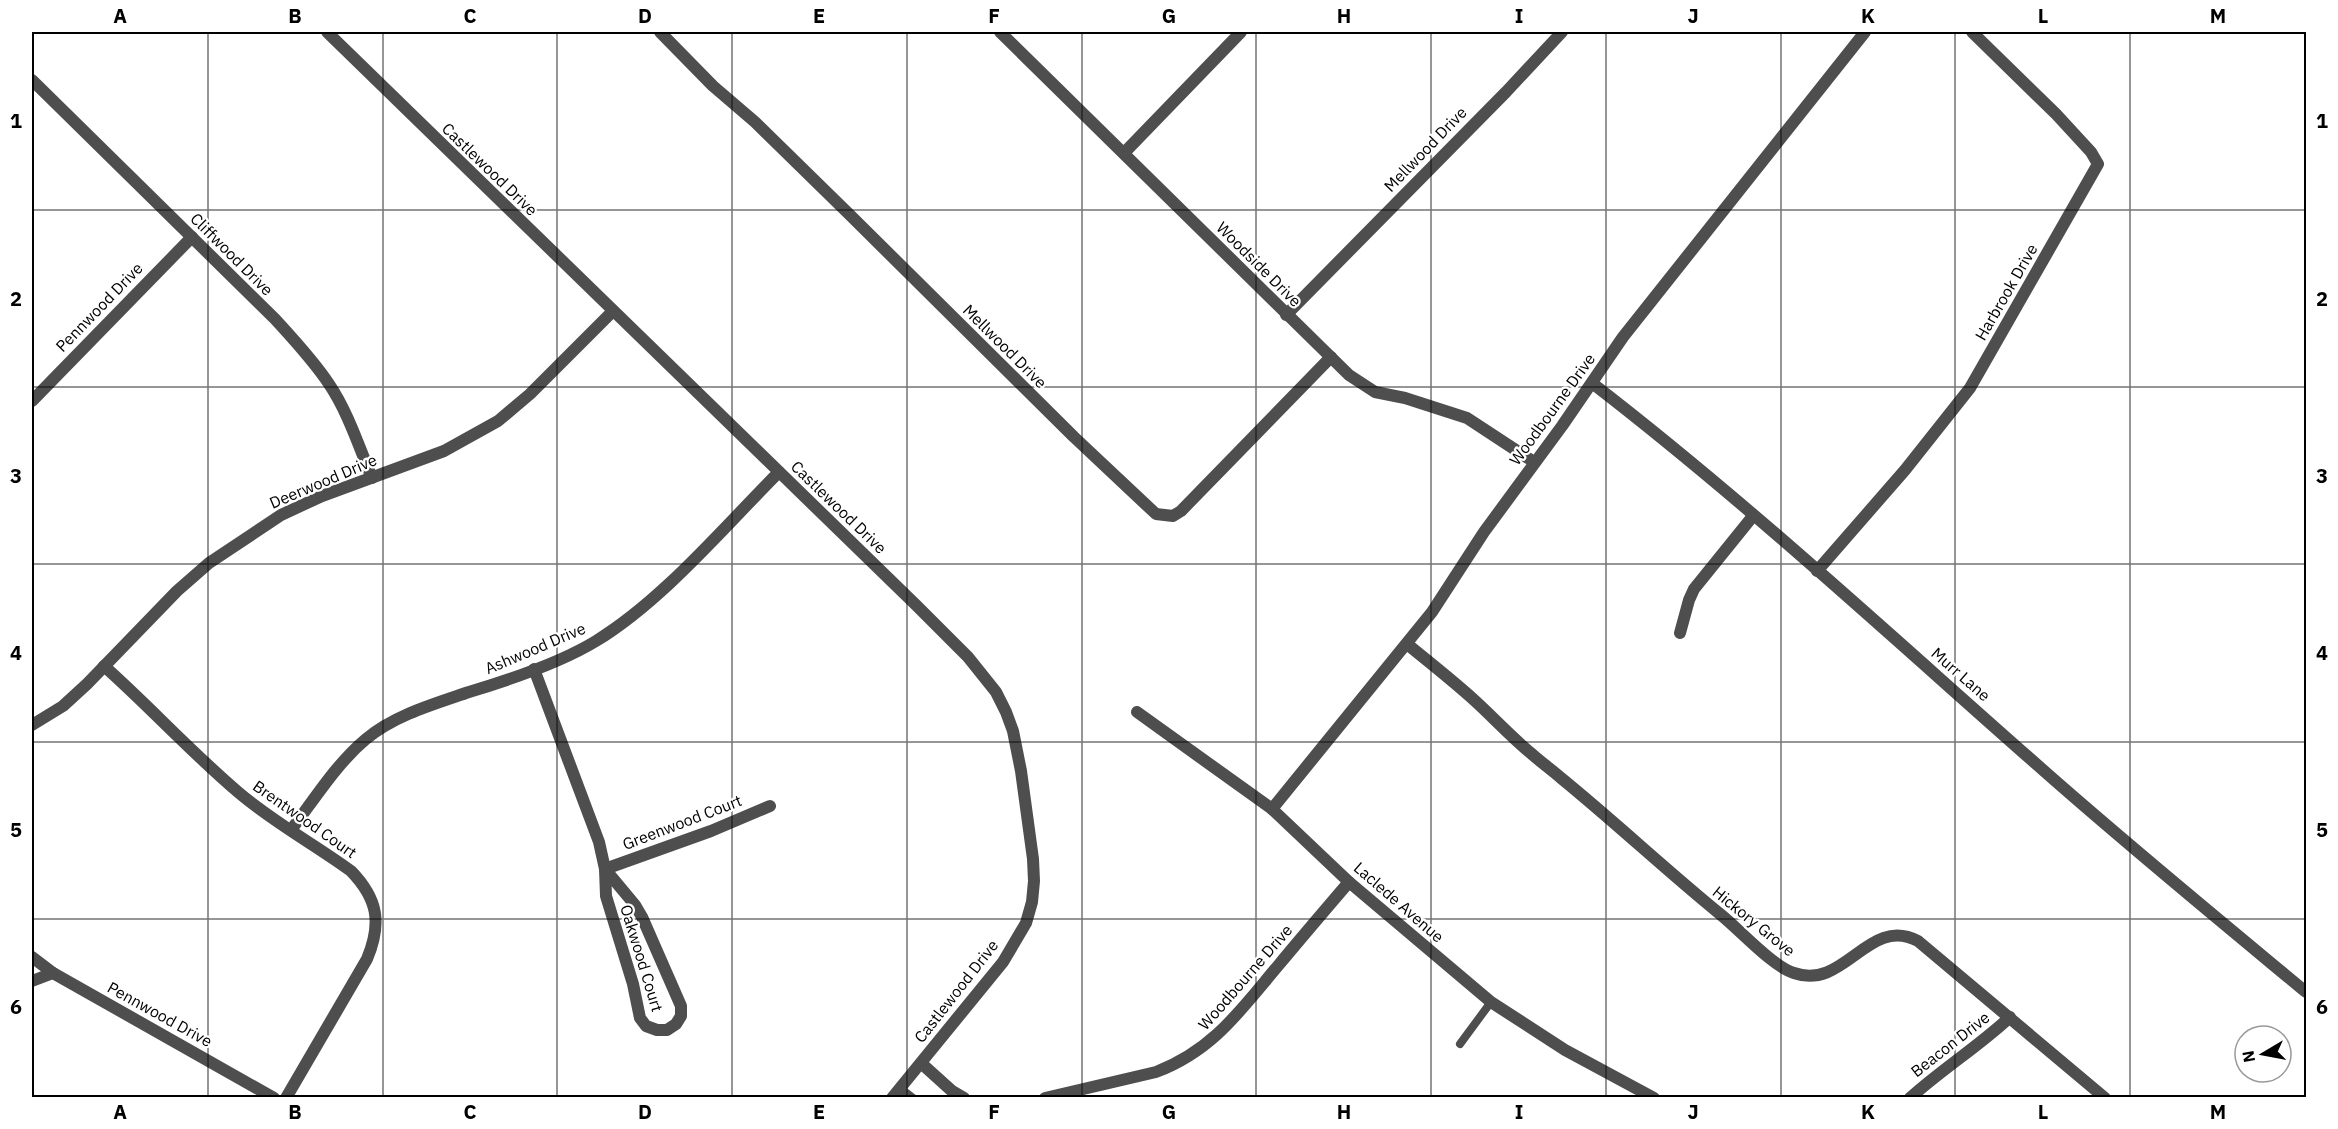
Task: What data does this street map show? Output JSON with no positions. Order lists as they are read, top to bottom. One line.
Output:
{"streets":{"street":["Mellwood Drive","Castlewood Drive","Cliffwood Drive","Woodside Drive","Harbrook Drive","Pennwood Drive","Woodbourne Drive","Deerwood Drive","Ashwood Drive","Murr Lane","Brentwood Court","Greenwood Court","Laclede Avenue","Hickory Grove","Oakwood Court","Beacon Drive"]},"crossings":[["Mellwood Drive","Woodside Drive"],["Castlewood Drive","Deerwood Drive"],["Castlewood Drive","Ashwood Drive"],["Cliffwood Drive","Pennwood Drive"],["Cliffwood Drive","Deerwood Drive"],["Woodside Drive","Woodbourne Drive"],["Harbrook Drive","Murr Lane"],["Woodbourne Drive","Murr Lane"],["Woodbourne Drive","Laclede Avenue"],["Woodbourne Drive","Hickory Grove"],["Deerwood Drive","Brentwood Court"],["Ashwood Drive","Brentwood Court"],["Ashwood Drive","Oakwood Court"],["Greenwood Court","Oakwood Court"],["Hickory Grove","Beacon Drive"]],"north":"left","grid":{"columns":["A","B","C","D","E","F","G","H","I","J","K","L","M"],"rows":["1","2","3","4","5","6"]}}
